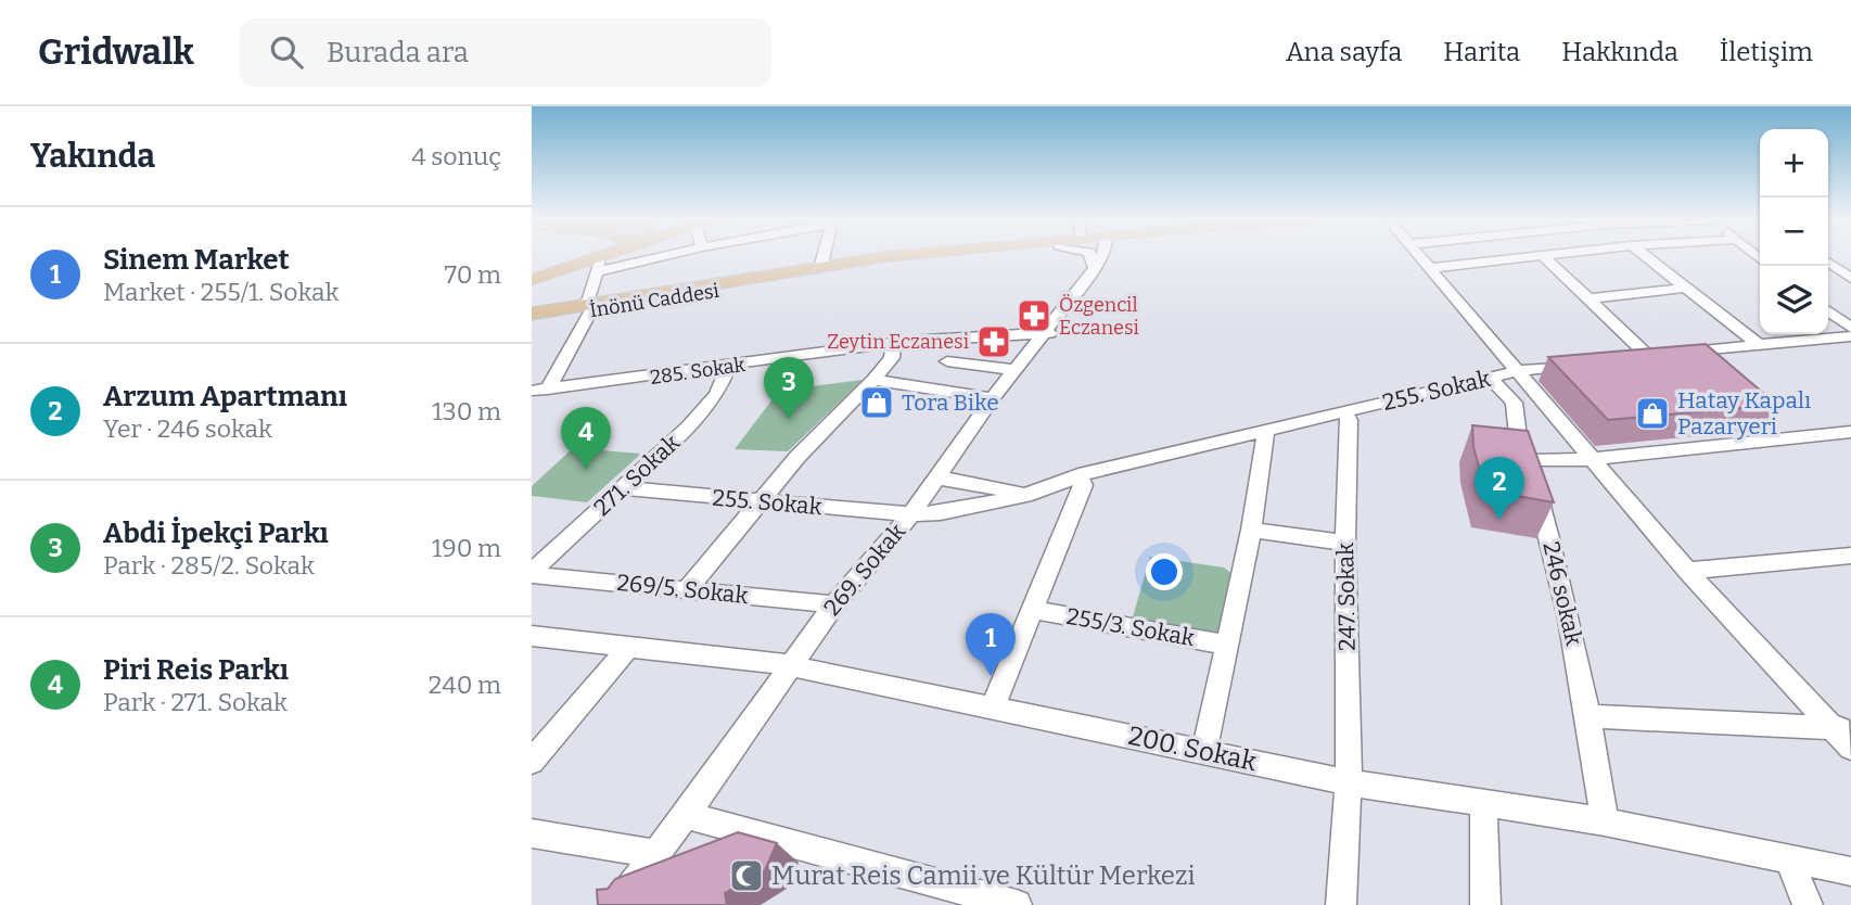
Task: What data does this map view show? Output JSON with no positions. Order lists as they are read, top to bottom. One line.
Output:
{"streets":{"main road":["İnönü Caddesi"],"street":["285. Sokak","255. Sokak","271. Sokak","269. Sokak","269/5. Sokak","246 sokak","247. Sokak","255/3. Sokak","200. Sokak"]},"crossings":[["285. Sokak","271. Sokak"],["285. Sokak","269. Sokak"],["255. Sokak","271. Sokak"],["255. Sokak","269. Sokak"],["255. Sokak","246 sokak"],["255. Sokak","247. Sokak"],["271. Sokak","269/5. Sokak"],["269. Sokak","269/5. Sokak"],["269. Sokak","200. Sokak"],["246 sokak","200. Sokak"],["247. Sokak","200. Sokak"]],"places":{"pharmacy":["Özgencil Eczanesi","Zeytin Eczanesi"],"shop":["Tora Bike","Hatay Kapalı Pazaryeri"],"mosque":["Murat Reis Camii ve Kültür Merkezi"]},"page":{"header":"Gridwalk","search":"Burada ara","nav":["Ana sayfa","Harita","Hakkında","İletişim"],"heading":["Yakında","4 sonuç"],"map_buttons":["+","−"],"list":[{"mark":"1","name":"Sinem Market","note":"Market · 255/1. Sokak","value":"70 m"},{"mark":"2","name":"Arzum Apartmanı","note":"Yer · 246 sokak","value":"130 m"},{"mark":"3","name":"Abdi İpekçi Parkı","note":"Park · 285/2. Sokak","value":"190 m"},{"mark":"4","name":"Piri Reis Parkı","note":"Park · 271. Sokak","value":"240 m"}],"pins":["3","4","2","1"]}}
